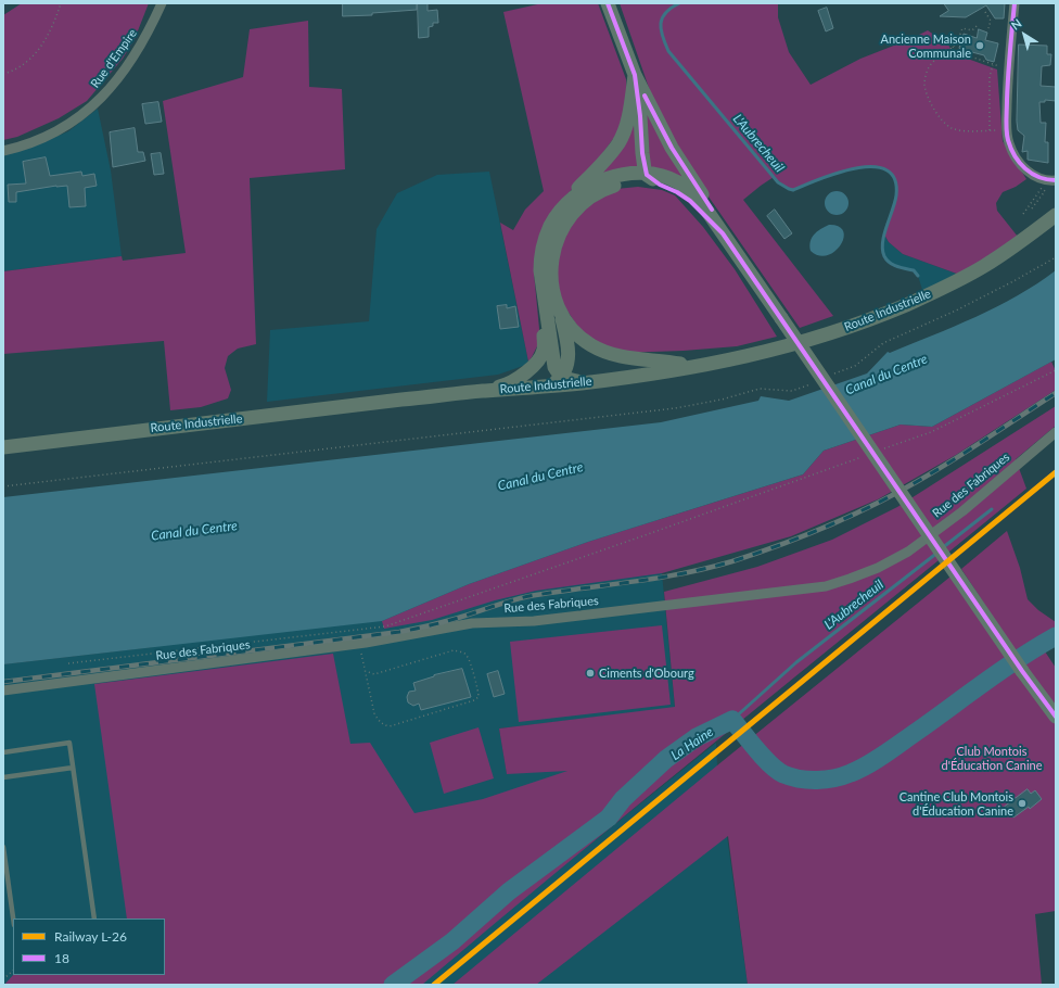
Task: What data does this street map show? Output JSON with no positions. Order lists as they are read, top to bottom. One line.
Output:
{"streets":{"main road":["Route Industrielle"],"street":["Rue d'Empire","Rue des Fabriques"]},"water":["L'Aubrecheuil","Canal du Centre","La Haine"],"parks":["Club Montois d'Éducation Canine"],"places":["Ancienne Maison Communale","Ciments d'Obourg","Cantine Club Montois d'Éducation Canine"],"lines":["transit line 18","rail line L-26"],"legend":["Railway L-26","18"],"north":"top left"}
